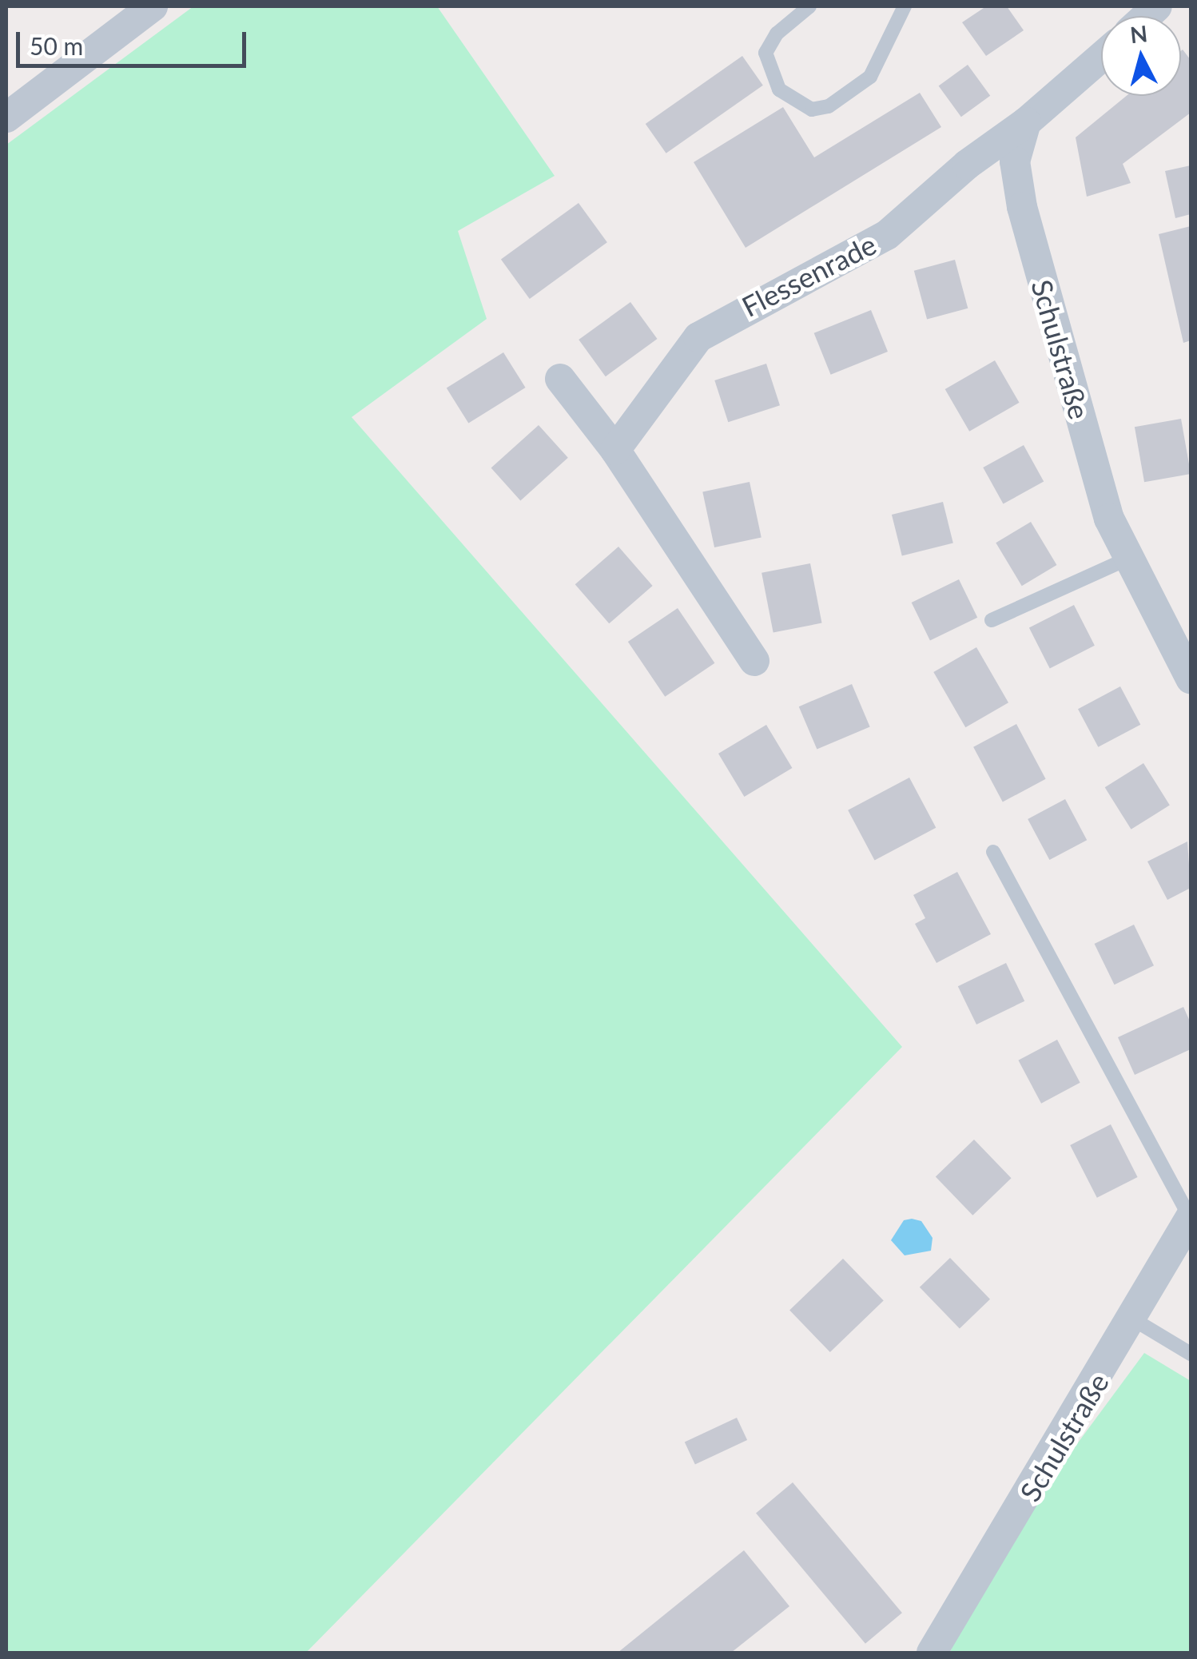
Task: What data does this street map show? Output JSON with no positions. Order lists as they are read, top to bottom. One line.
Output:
{"streets":{"street":["Flessenrade","Schulstraße"]},"crossings":[["Flessenrade","Schulstraße"]],"scale_bar":"50 m","north":"top"}
